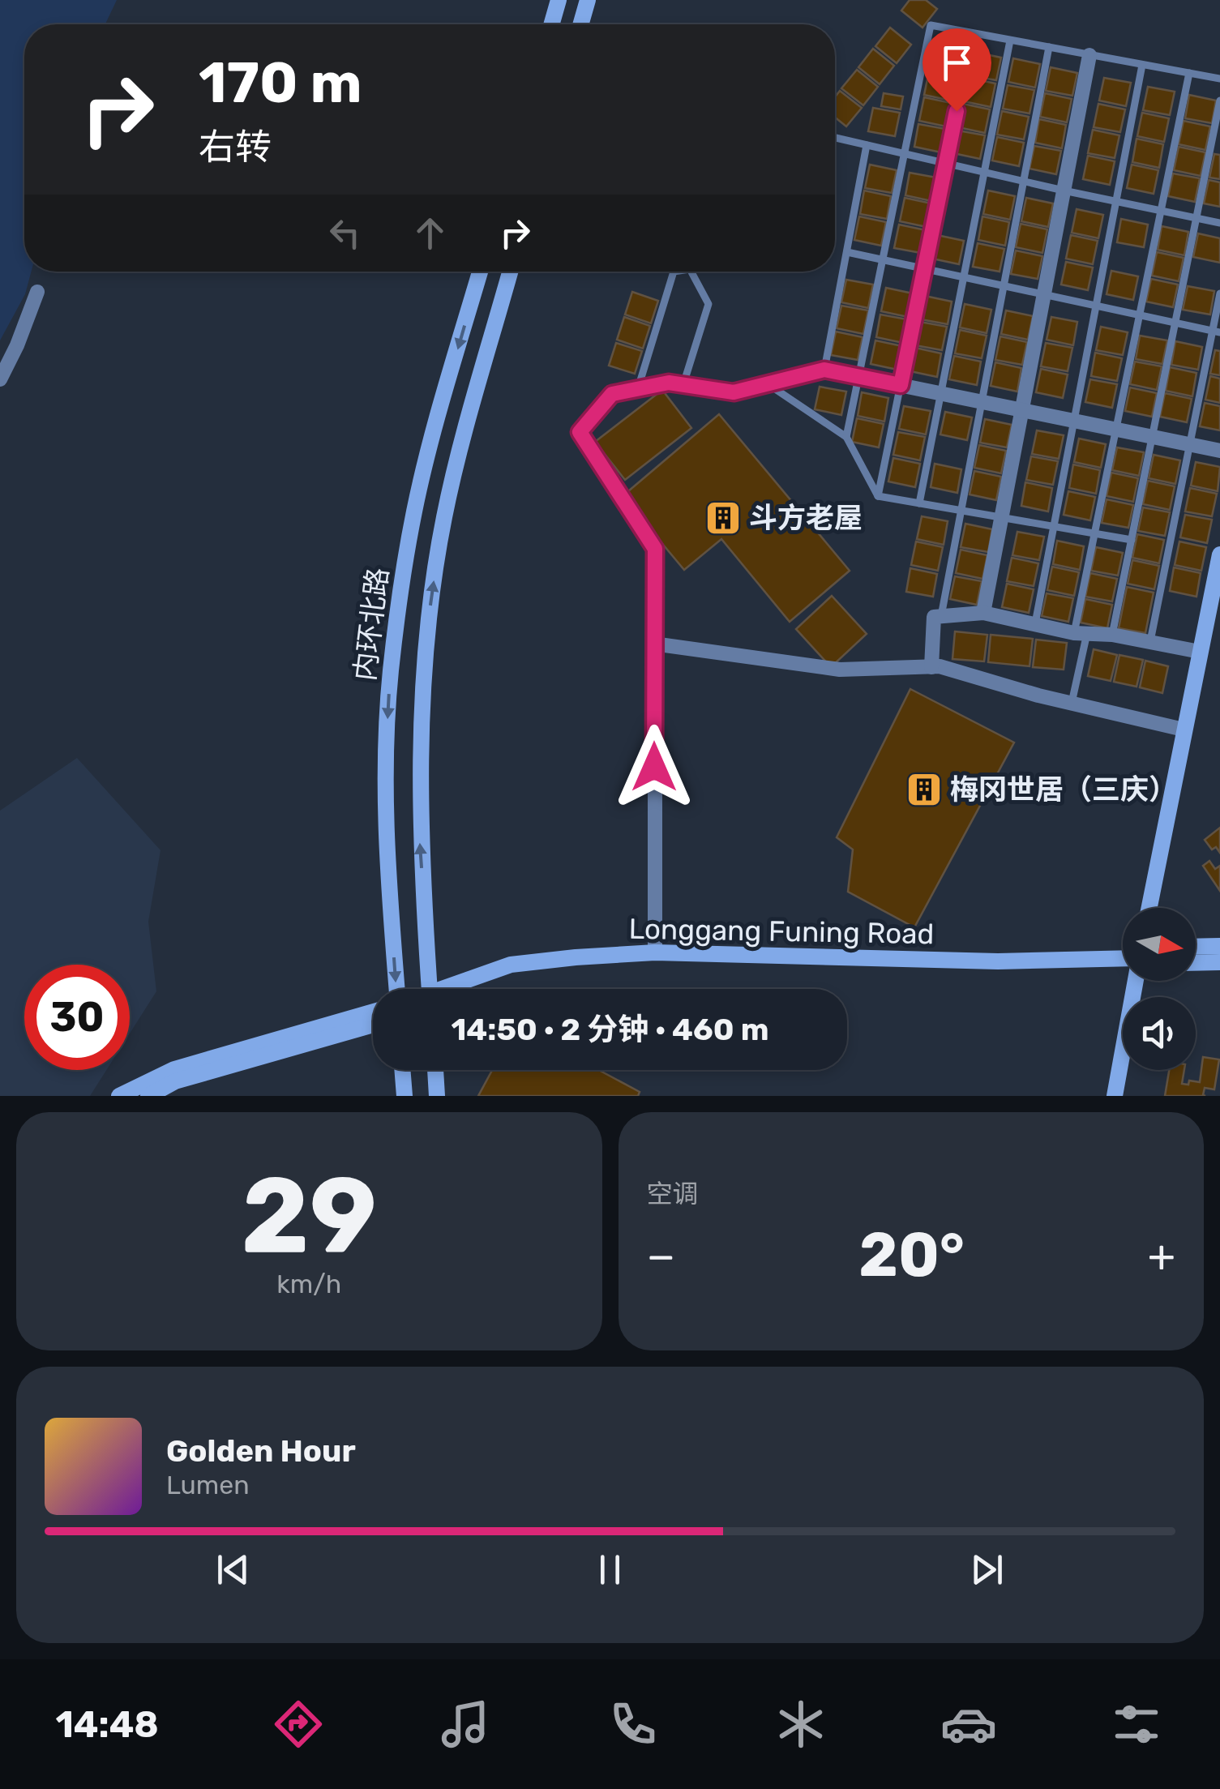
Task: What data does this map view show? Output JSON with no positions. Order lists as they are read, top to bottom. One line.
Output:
{"streets":{"street":["内环北路","Longgang Funing Road"]},"places":{"building":["斗方老屋","梅冈世居（三庆）"]},"north":"right","page":{"turn":["170 m","右转"],"limit":"30","trip":"14:50 · 2 分钟 · 460 m","tile":[["29","km/h"],"空调"],"heat":["−","20°","+"],"song":["Golden Hour","Lumen"],"tabs":"14:48"}}
